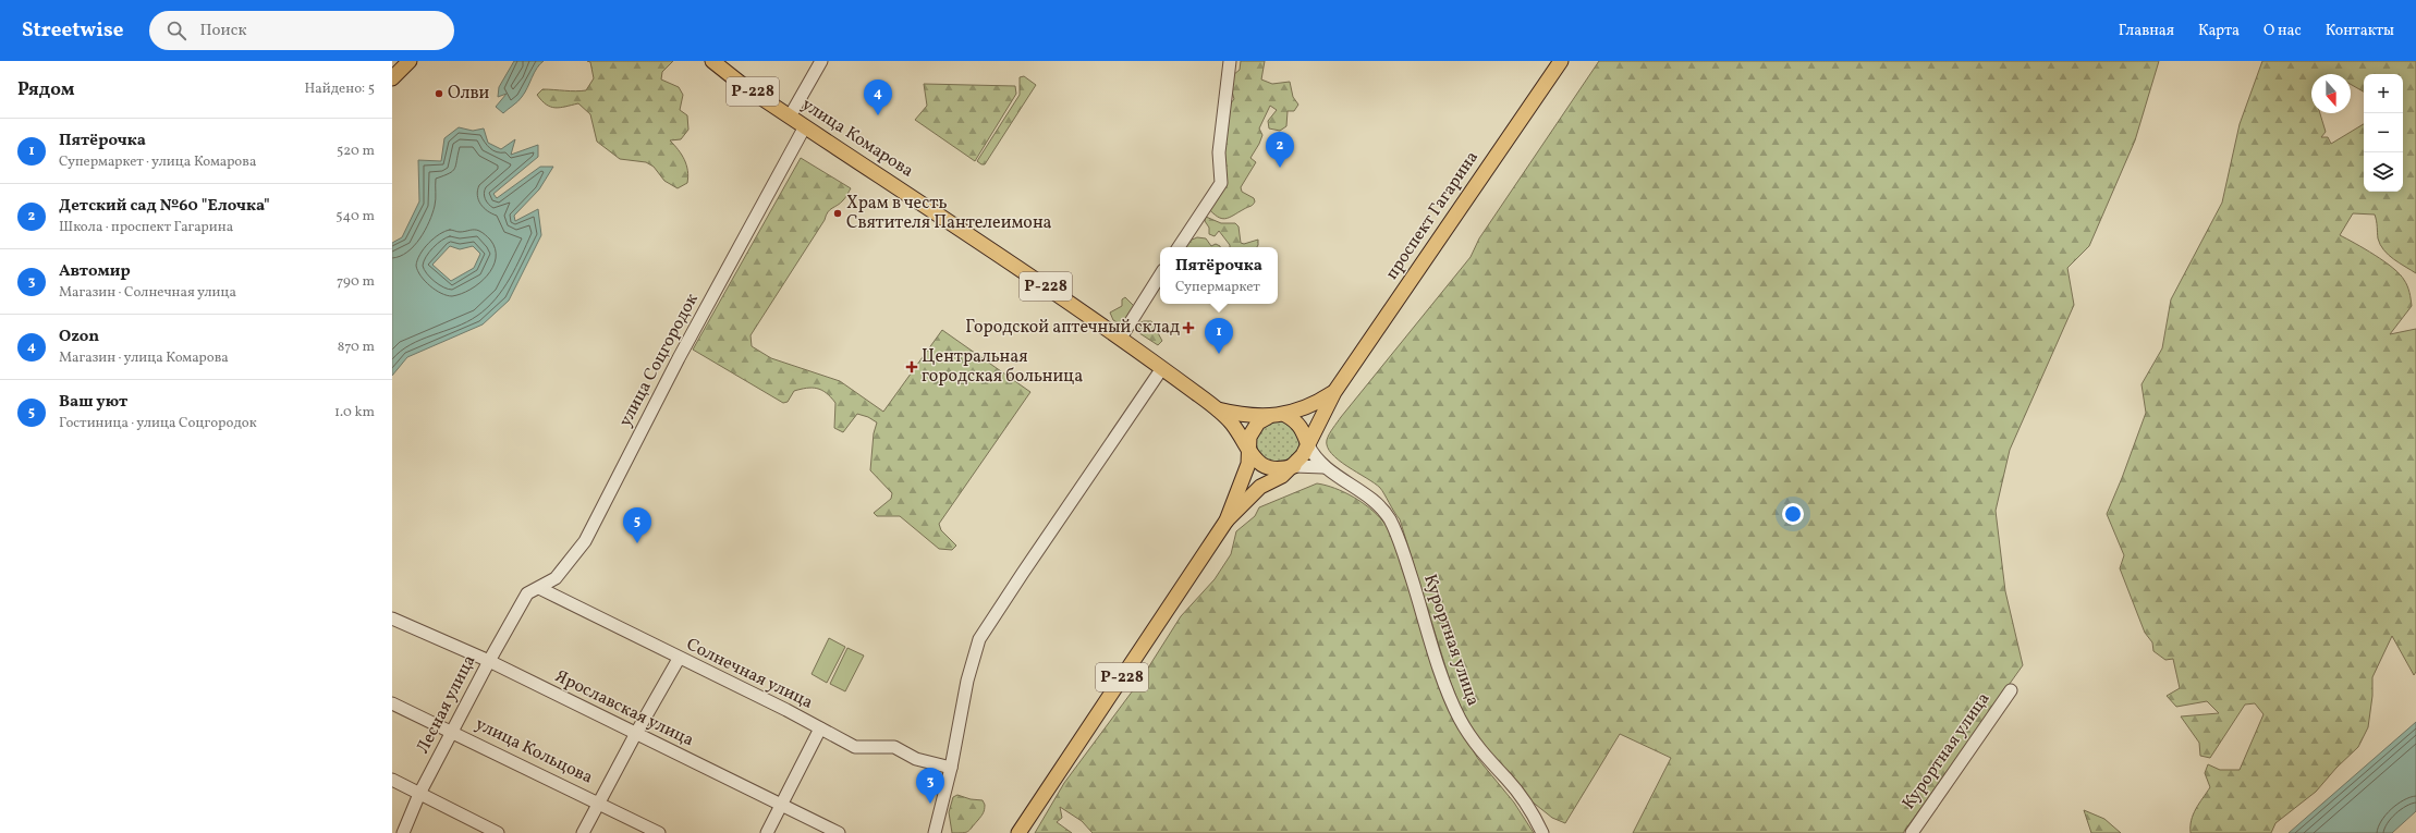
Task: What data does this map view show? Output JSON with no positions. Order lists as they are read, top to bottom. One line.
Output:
{"streets":{"main road":["Р-228","улица Комарова","проспект Гагарина"],"street":["улица Соцгородок","Курортная улица","Солнечная улица","Лесная улица","Ярославская улица","улица Кольцова"]},"crossings":[["Р-228","улица Комарова"],["Р-228","проспект Гагарина"],["Р-228","Курортная улица"],["улица Комарова","улица Соцгородок"],["проспект Гагарина","Курортная улица"],["улица Соцгородок","Солнечная улица"],["улица Соцгородок","Лесная улица"],["Лесная улица","Ярославская улица"],["Лесная улица","улица Кольцова"]],"places":{"other":["Олви","Храм в честь Святителя Пантелеимона"],"health":["Городской аптечный склад","Центральная городская больница"]},"north":"bottom","page":{"header":"Streetwise","search":"Поиск","nav":["Главная","Карта","О нас","Контакты"],"heading":["Рядом","Найдено: 5"],"map_buttons":["+","−"],"pins":["4","2","1","5","3"],"list":[{"mark":"1","name":"Пятёрочка","note":"Супермаркет · улица Комарова","value":"520 m"},{"mark":"2","name":"Детский сад №60 \"Елочка\"","note":"Школа · проспект Гагарина","value":"540 m"},{"mark":"3","name":"Автомир","note":"Магазин · Солнечная улица","value":"790 m"},{"mark":"4","name":"Ozon","note":"Магазин · улица Комарова","value":"870 m"},{"mark":"5","name":"Ваш уют","note":"Гостиница · улица Соцгородок","value":"1.0 km"}],"popup":["Пятёрочка","Супермаркет"]}}
